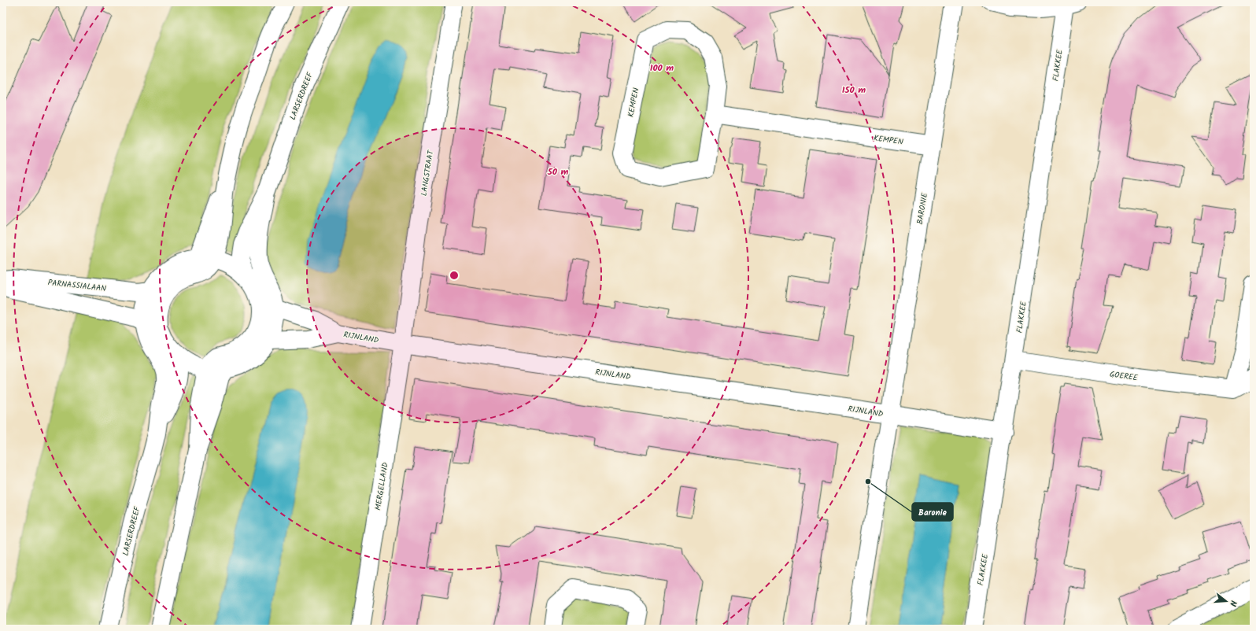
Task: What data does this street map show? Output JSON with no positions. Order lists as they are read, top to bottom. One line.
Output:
{"streets":{"street":["FLAKKEE","LARSERDREEF","KEMPEN","LANGSTRAAT","BARONIE","PARNASSIALAAN","RIJNLAND","GOEREE","MERGELLAND"]},"crossings":[["FLAKKEE","RIJNLAND"],["FLAKKEE","GOEREE"],["LARSERDREEF","PARNASSIALAAN"],["LARSERDREEF","RIJNLAND"],["KEMPEN","BARONIE"],["LANGSTRAAT","RIJNLAND"],["LANGSTRAAT","MERGELLAND"],["BARONIE","RIJNLAND"],["PARNASSIALAAN","RIJNLAND"],["RIJNLAND","MERGELLAND"]],"places":["Baronie"],"north":"right","rings":["100 m","150 m","50 m"]}
